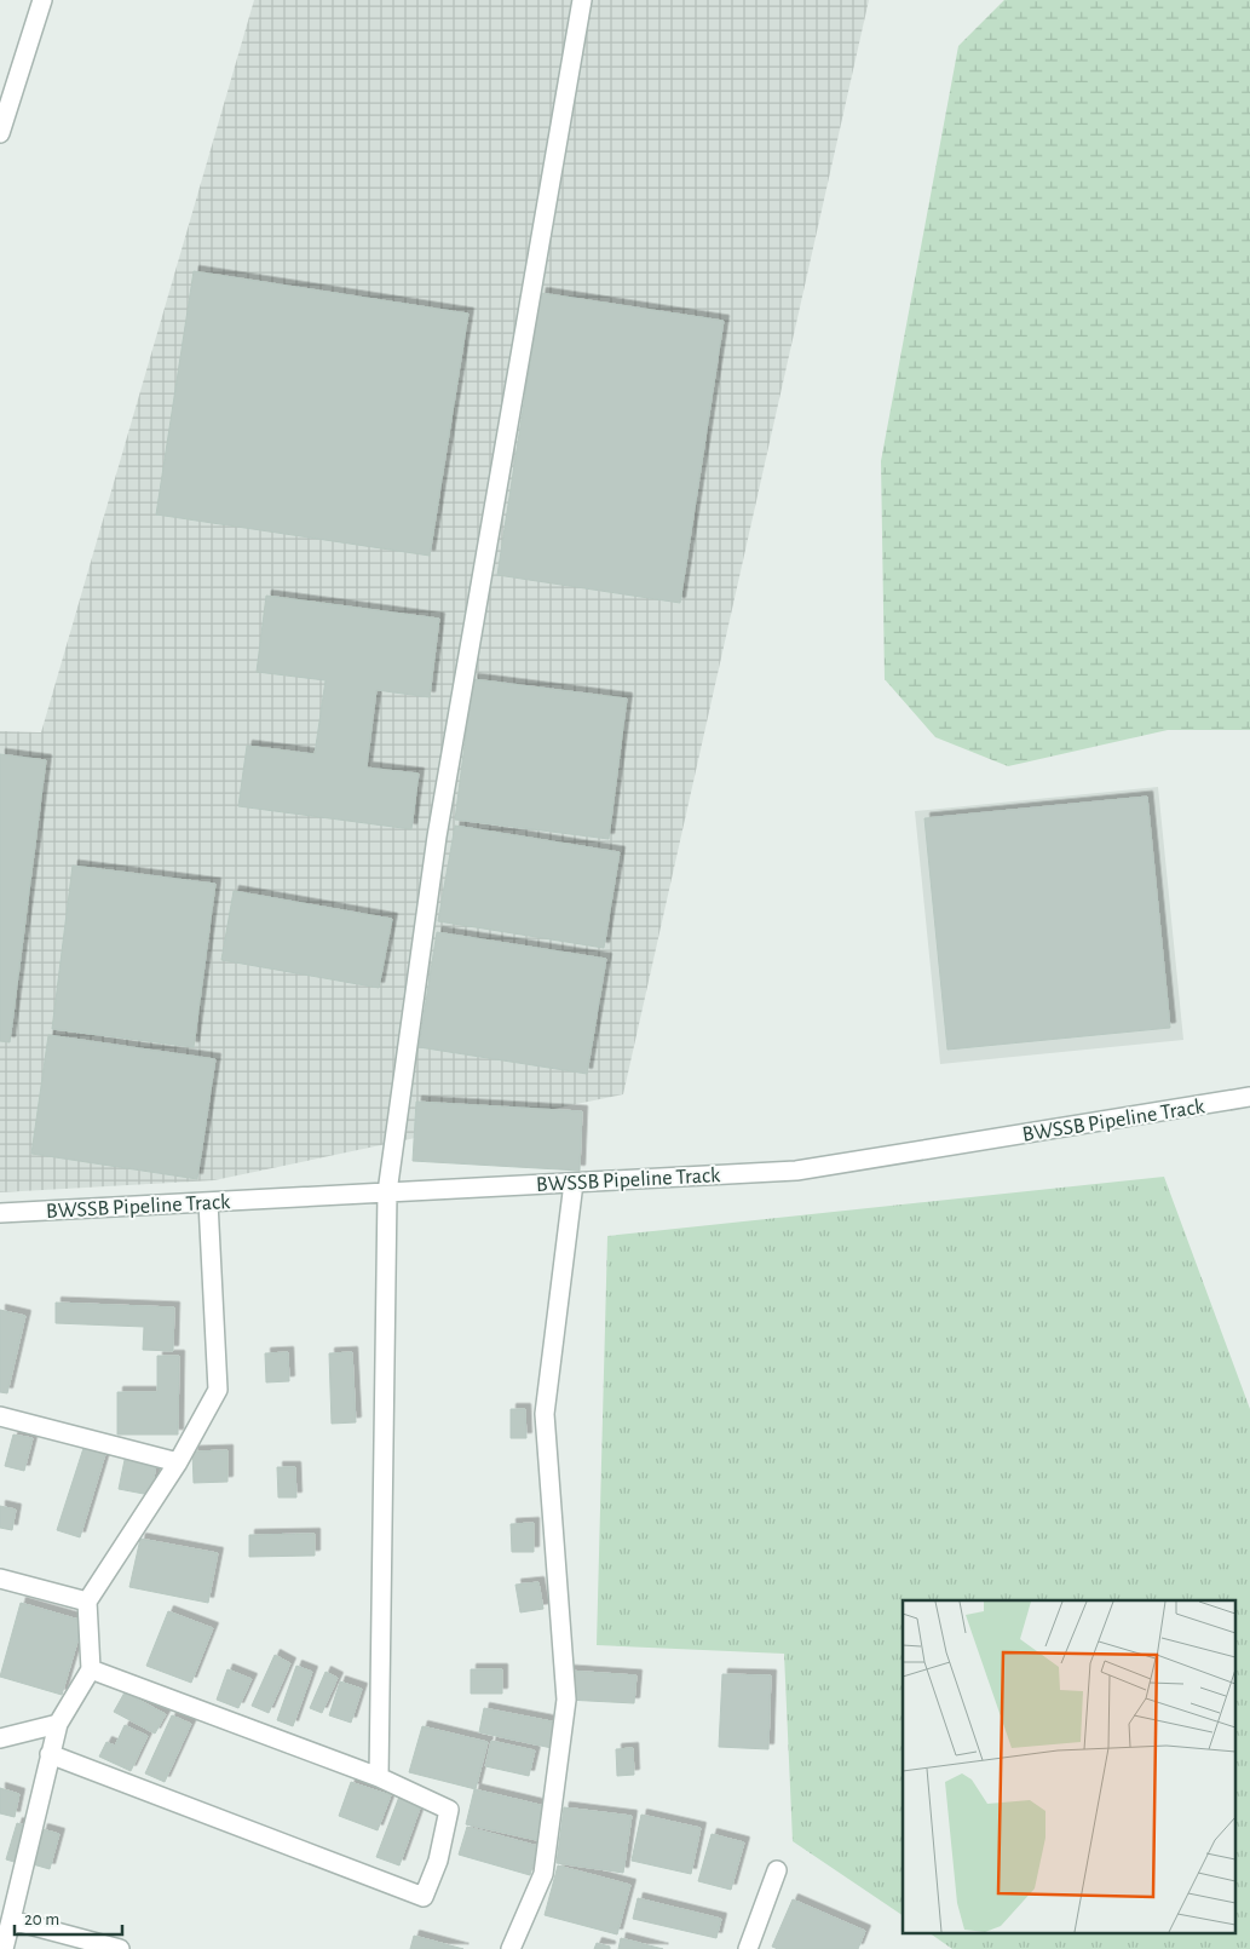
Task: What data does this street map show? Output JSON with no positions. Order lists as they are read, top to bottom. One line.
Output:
{"streets":{"street":["BWSSB Pipeline Track"]},"scale_bar":"20 m"}
